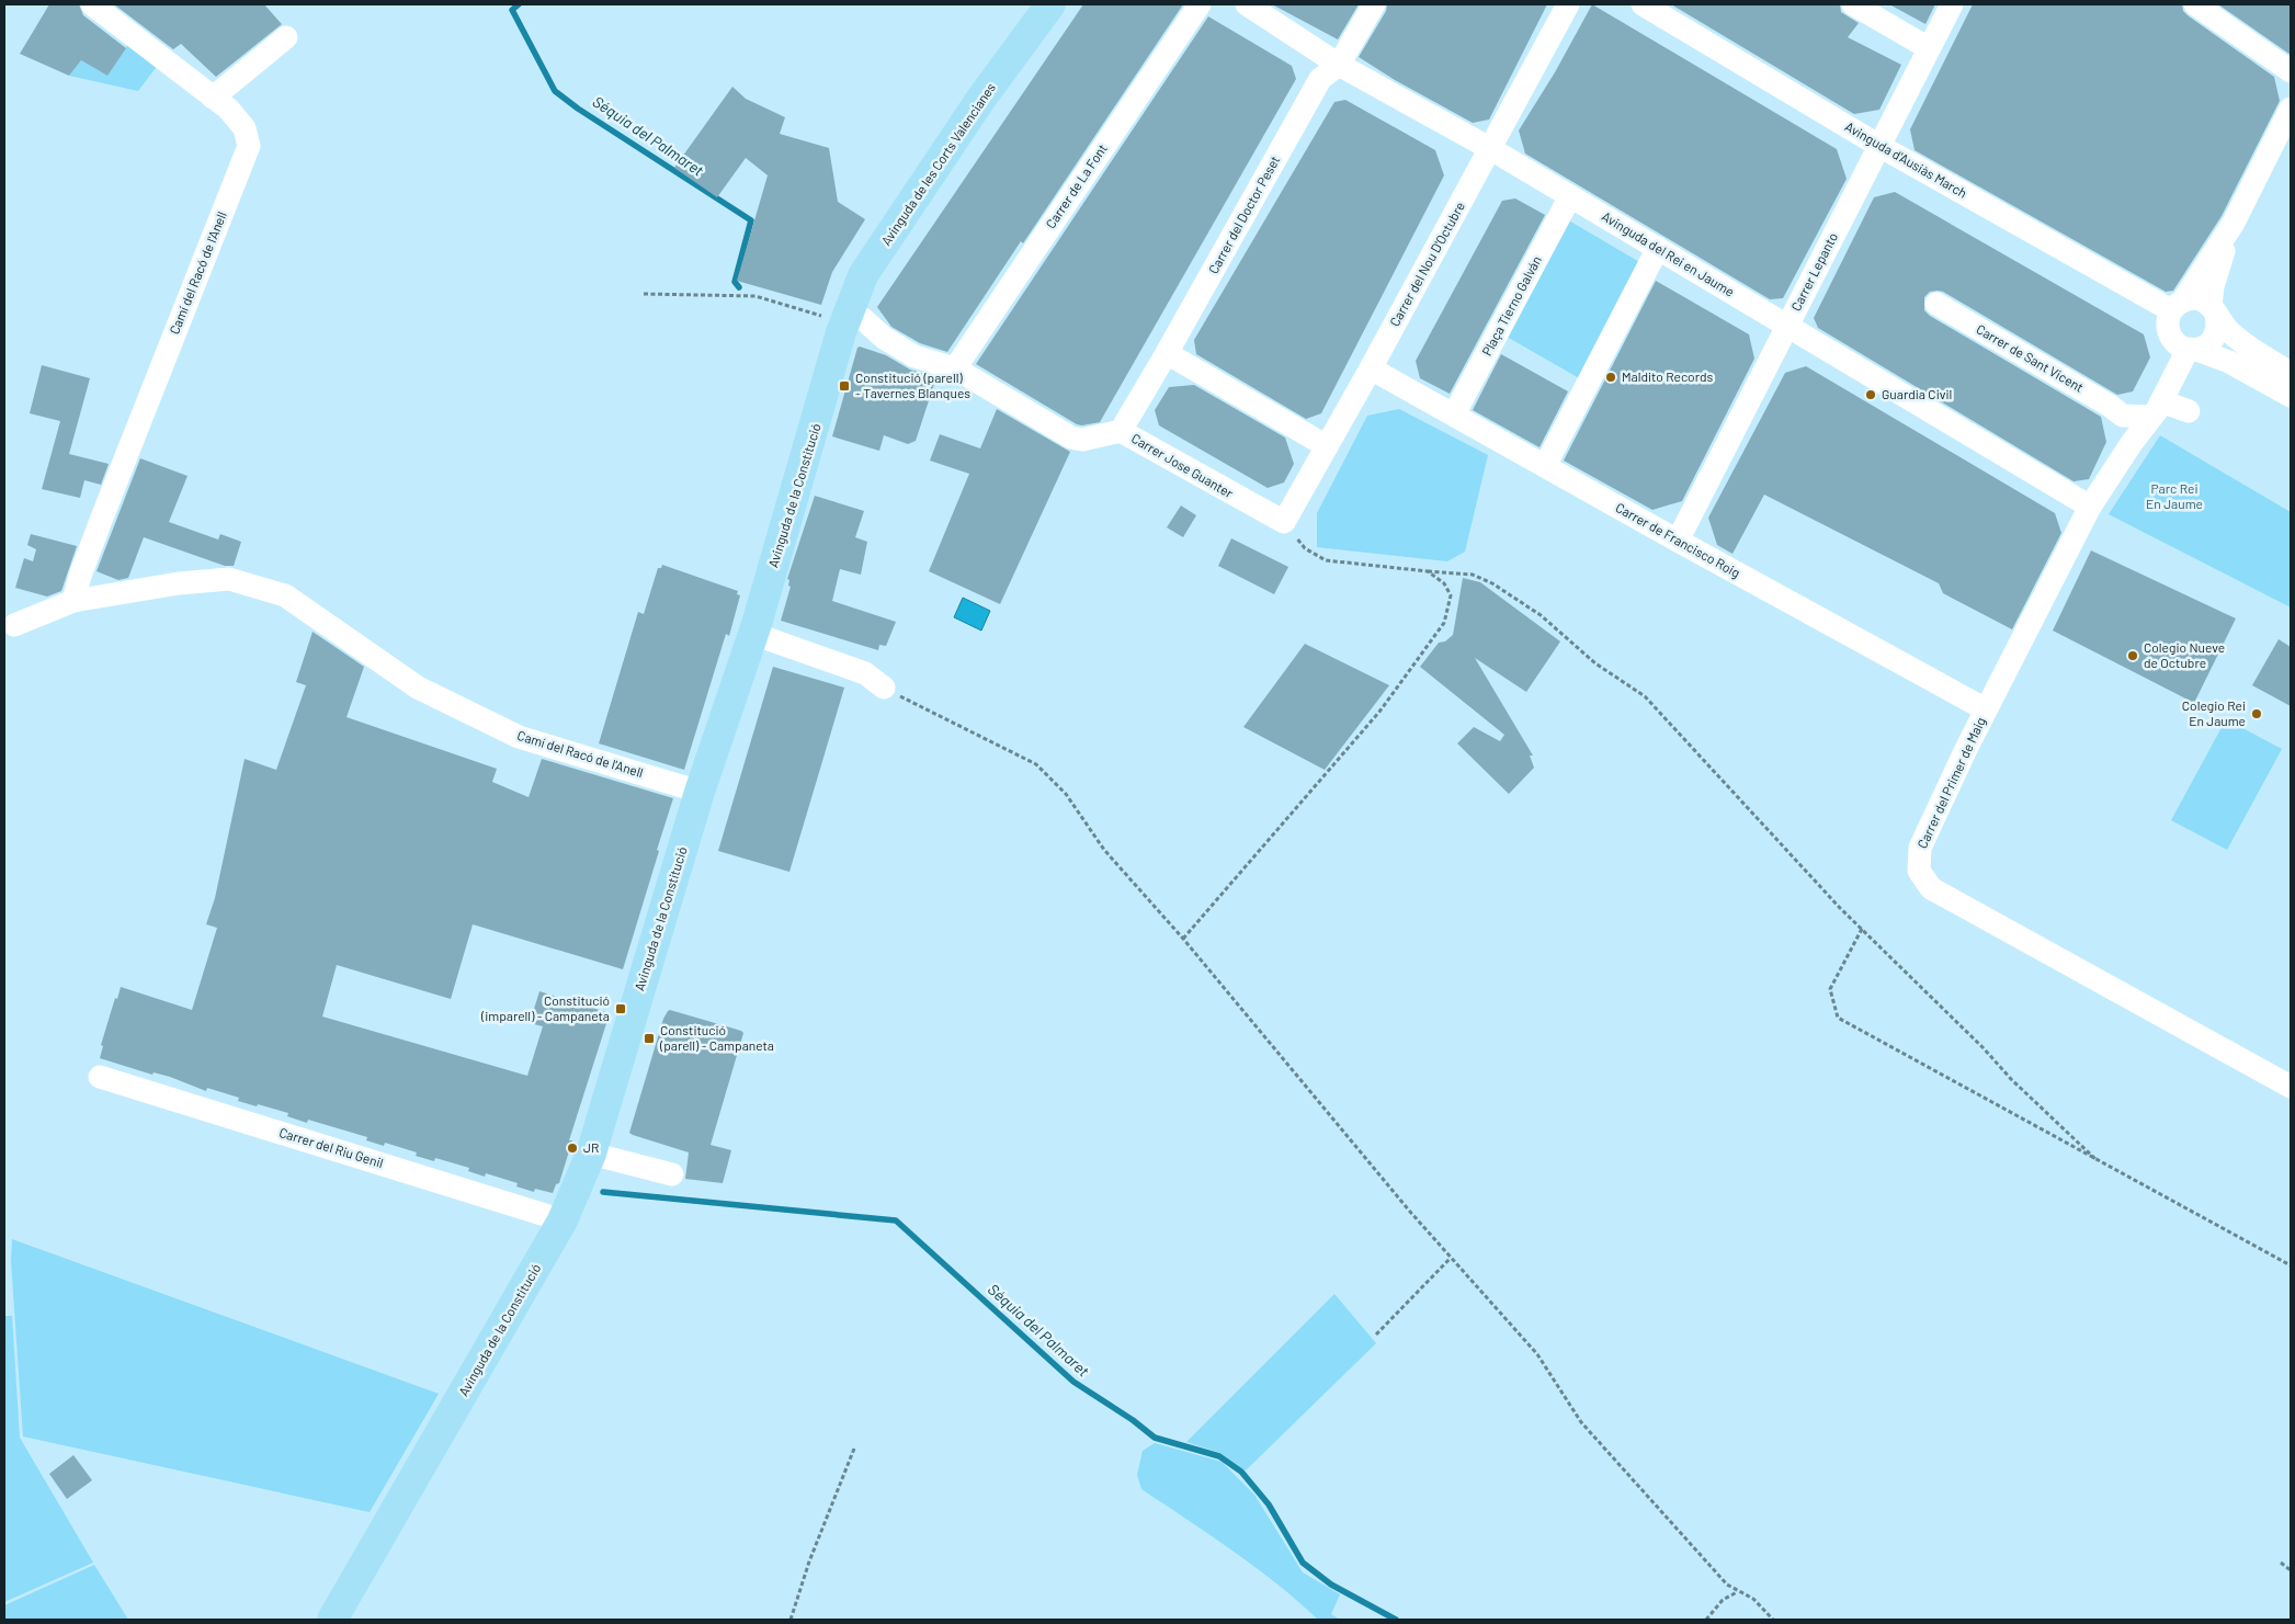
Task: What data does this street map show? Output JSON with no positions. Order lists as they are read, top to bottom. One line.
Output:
{"streets":{"main road":["Avinguda de les Corts Valencianes","Avinguda de la Constitució"],"street":["Avinguda d'Ausiàs March","Carrer de La Font","Carrer del Doctor Peset","Avinguda del Rei en Jaume","Carrer del Nou D'Octubre","Carrer Lepanto","Camí del Racó de l'Anell","Plaça Tierno Galván","Carrer de Sant Vicent","Carrer Jose Guanter","Carrer de Francisco Roig","Carrer del Primer de Maig","Carrer del Riu Genil"]},"crossings":[["Avinguda d'Ausiàs March","Carrer Lepanto"],["Avinguda d'Ausiàs March","Carrer del Primer de Maig"],["Avinguda de les Corts Valencianes","Carrer Jose Guanter"],["Avinguda de les Corts Valencianes","Avinguda de la Constitució"],["Carrer de La Font","Carrer Jose Guanter"],["Carrer del Doctor Peset","Avinguda del Rei en Jaume"],["Carrer del Doctor Peset","Carrer Jose Guanter"],["Avinguda del Rei en Jaume","Carrer del Nou D'Octubre"],["Avinguda del Rei en Jaume","Carrer Lepanto"],["Avinguda del Rei en Jaume","Plaça Tierno Galván"],["Avinguda del Rei en Jaume","Carrer del Primer de Maig"],["Carrer del Nou D'Octubre","Carrer Jose Guanter"],["Carrer del Nou D'Octubre","Carrer de Francisco Roig"],["Carrer Lepanto","Carrer de Francisco Roig"],["Camí del Racó de l'Anell","Avinguda de la Constitució"],["Plaça Tierno Galván","Carrer de Francisco Roig"],["Carrer de Sant Vicent","Carrer del Primer de Maig"],["Carrer Jose Guanter","Avinguda de la Constitució"],["Avinguda de la Constitució","Carrer del Riu Genil"],["Carrer de Francisco Roig","Carrer del Primer de Maig"]],"water":["Séquia del Palmaret"],"parks":["Parc Rei En Jaume"],"places":{"other":["Maldito Records","Guardia Civil","Colegio Nueve de Octubre","Colegio Rei En Jaume","JR"],"transit":["Constitució (parell) - Tavernes Blanques","Constitució (imparell) - Campaneta","Constitució (parell) - Campaneta"]}}
